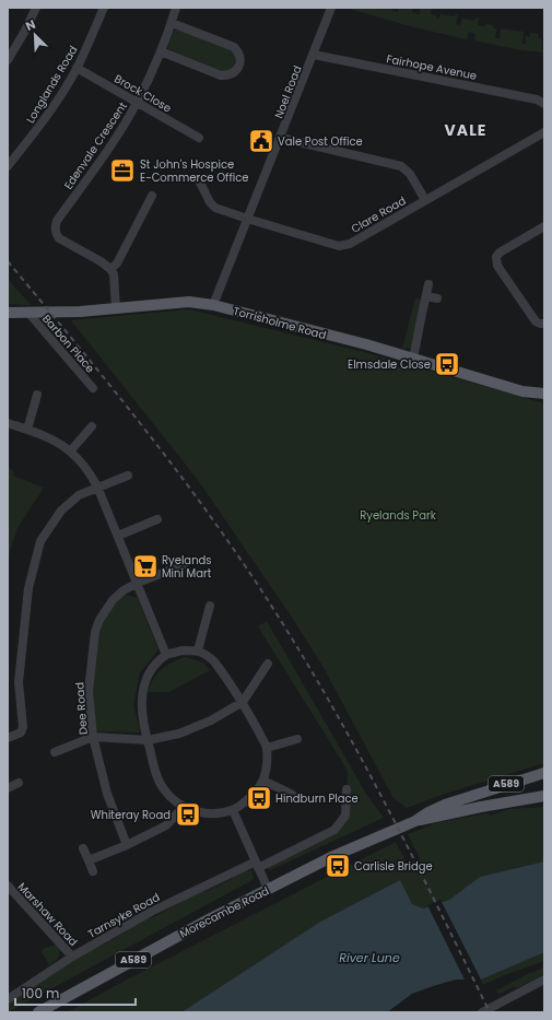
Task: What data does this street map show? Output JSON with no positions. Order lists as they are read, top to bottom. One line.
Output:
{"streets":{"main road":["Torrisholme Road","A589","Morecambe Road"],"street":["Fairhope Avenue","Longlands Road","Noel Road","Brock Close","Edenvale Crescent","Clare Road","Barbon Place","Dee Road","Marshaw Road","Tarnsyke Road"]},"crossings":[["Fairhope Avenue","Noel Road"],["Longlands Road","Brock Close"],["Noel Road","Clare Road"],["Noel Road","Torrisholme Road"],["Brock Close","Edenvale Crescent"],["Torrisholme Road","Barbon Place"],["Marshaw Road","Tarnsyke Road"]],"districts":["VALE"],"water":["River Lune"],"parks":["Ryelands Park"],"places":{"public building":["Vale Post Office"],"office":["St John's Hospice E-Commerce Office"],"bus stop":["Elmsdale Close","Hindburn Place","Whiteray Road","Carlisle Bridge"],"supermarket":["Ryelands Mini Mart"]},"scale_bar":"100 m","north":"top left"}
